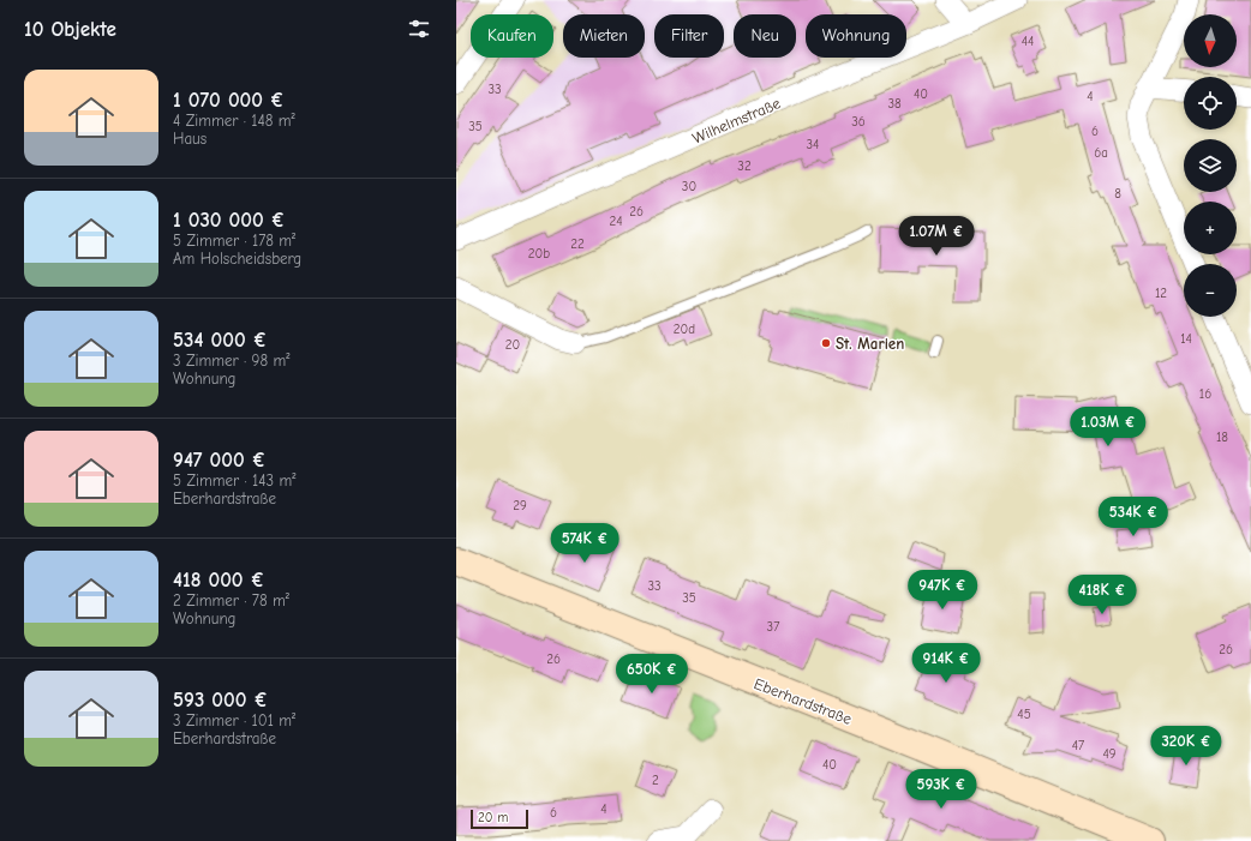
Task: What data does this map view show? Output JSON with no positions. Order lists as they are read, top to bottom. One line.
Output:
{"streets":{"main road":["Eberhardstraße"],"street":["Wilhelmstraße"]},"places":["St. Marien"],"house_numbers":["44","33","40","4","38","36","35","6","34","6a","32","30","8","26","24","22","20b","12","20d","14","20","16","18","29","33","35","37","26","26","45","47","49","40","2","4","6"],"scale_bar":"20 m","north":"bottom","page":{"heading":"10 Objekte","map_buttons":["+","−"],"chip":["Kaufen","Mieten","Filter","Neu","Wohnung"],"list":[{"name":"1 070 000 €","note":"4 Zimmer · 148 m² · Haus"},{"name":"1 030 000 €","note":"5 Zimmer · 178 m² · Am Holscheidsberg"},{"name":"534 000 €","note":"3 Zimmer · 98 m² · Wohnung"},{"name":"947 000 €","note":"5 Zimmer · 143 m² · Eberhardstraße"},{"name":"418 000 €","note":"2 Zimmer · 78 m² · Wohnung"},{"name":"593 000 €","note":"3 Zimmer · 101 m² · Eberhardstraße"}],"price":["1.07M €","1.03M €","534K €","574K €","947K €","418K €","914K €","650K €","320K €","593K €"],"scale":"20 m"}}
